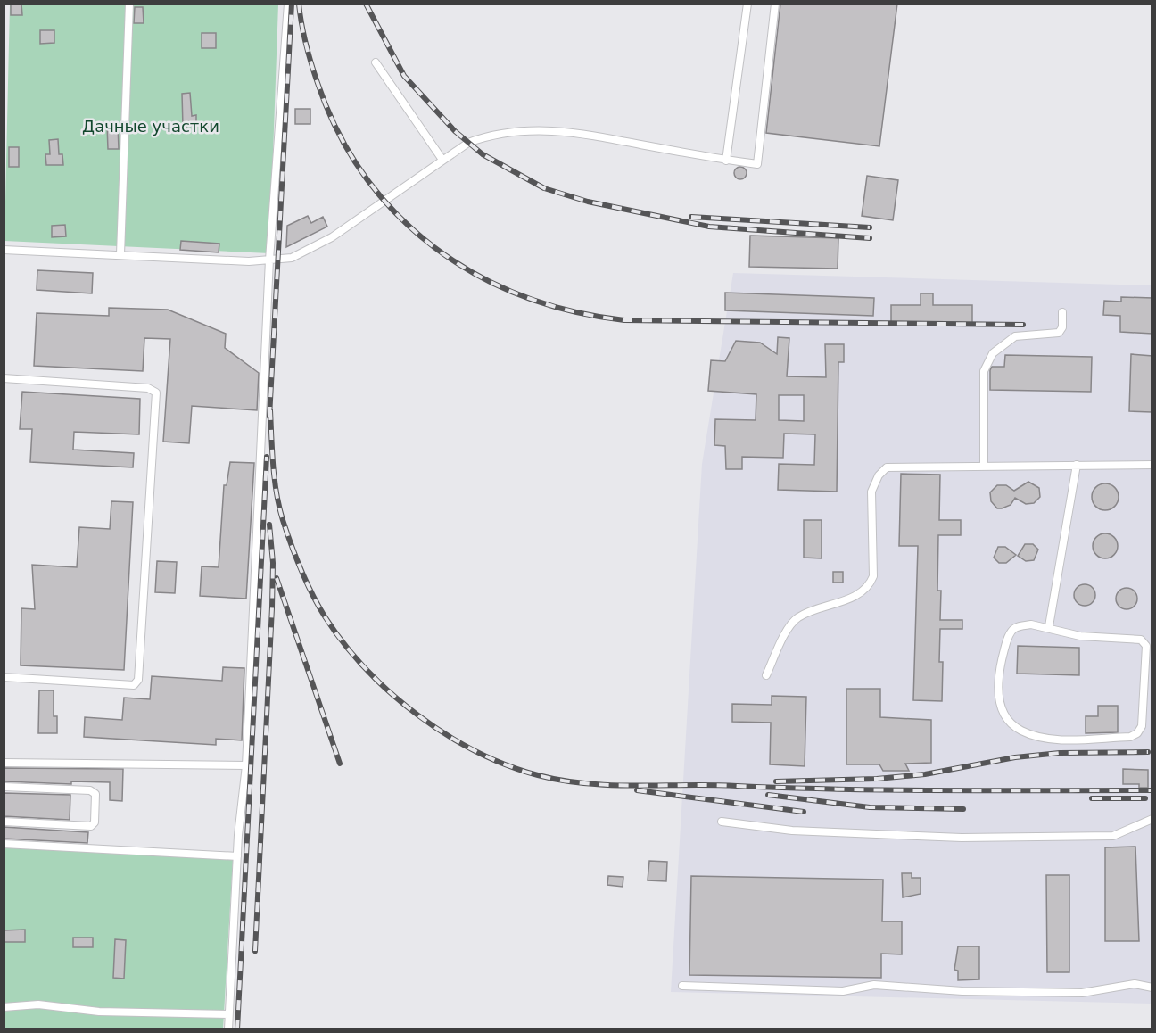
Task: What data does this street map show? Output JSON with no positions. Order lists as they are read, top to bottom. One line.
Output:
{"parks":["Дачные участки"]}
